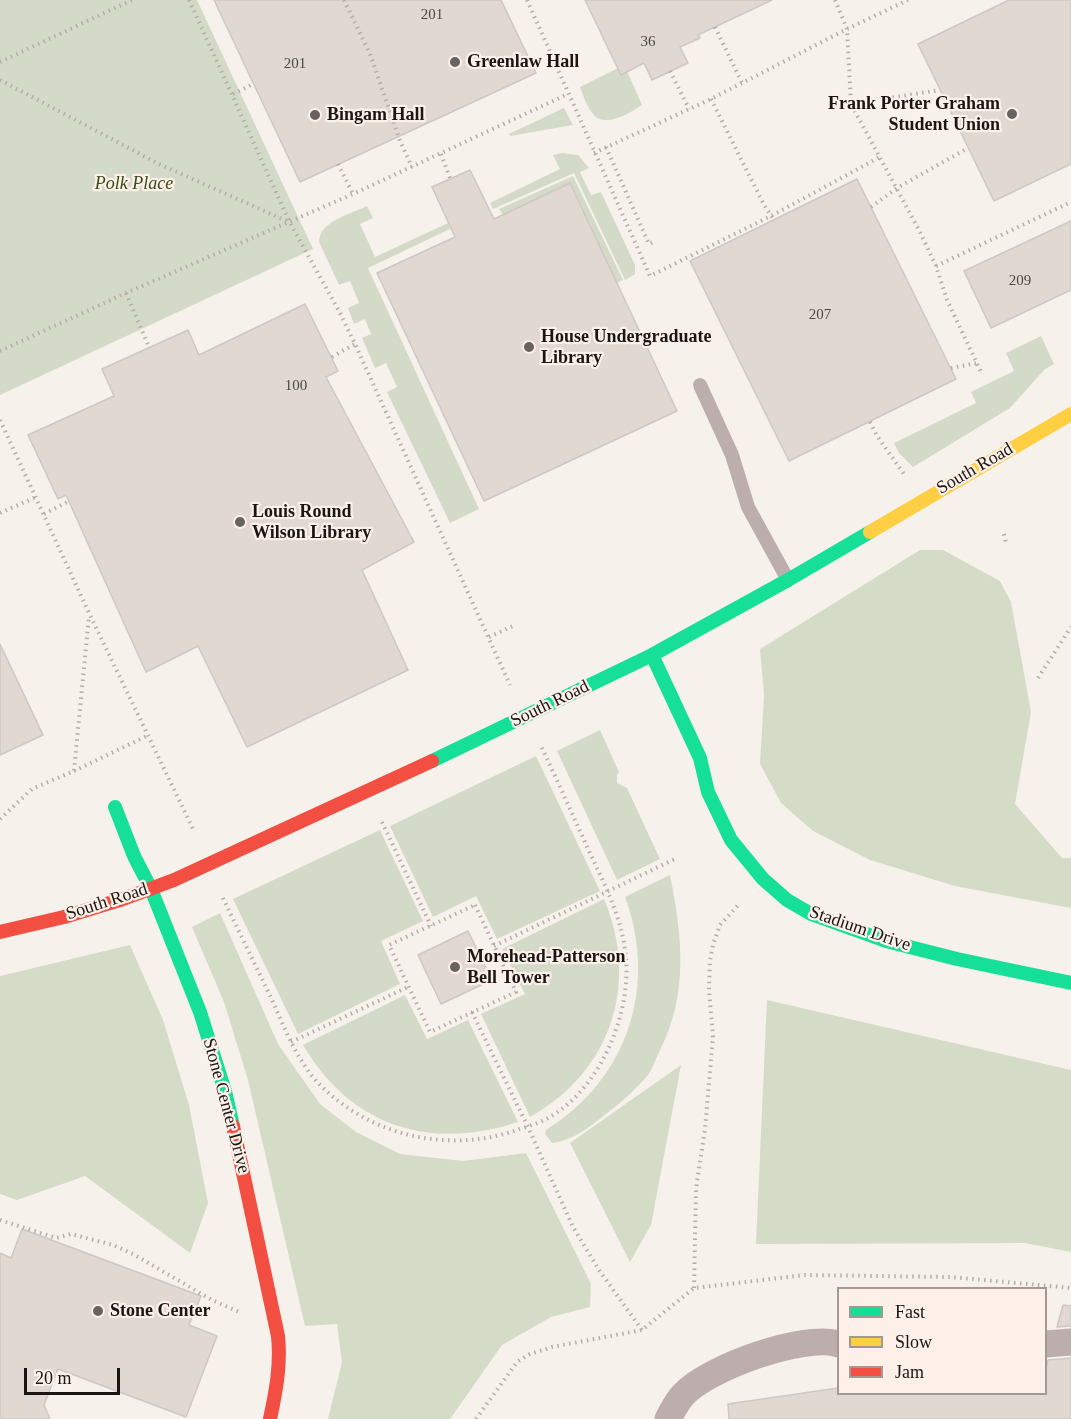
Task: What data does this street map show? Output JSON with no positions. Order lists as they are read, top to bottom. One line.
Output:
{"streets":{"street":["South Road","Stadium Drive","Stone Center Drive"]},"crossings":[["South Road","Stadium Drive"],["South Road","Stone Center Drive"]],"parks":["Polk Place"],"places":["Greenlaw Hall","Frank Porter Graham Student Union","Bingam Hall","House Undergraduate Library","Louis Round Wilson Library","Morehead-Patterson Bell Tower","Stone Center"],"house_numbers":["201","36","201","209","207","100"],"legend":["Fast","Slow","Jam"],"scale_bar":"20 m"}
